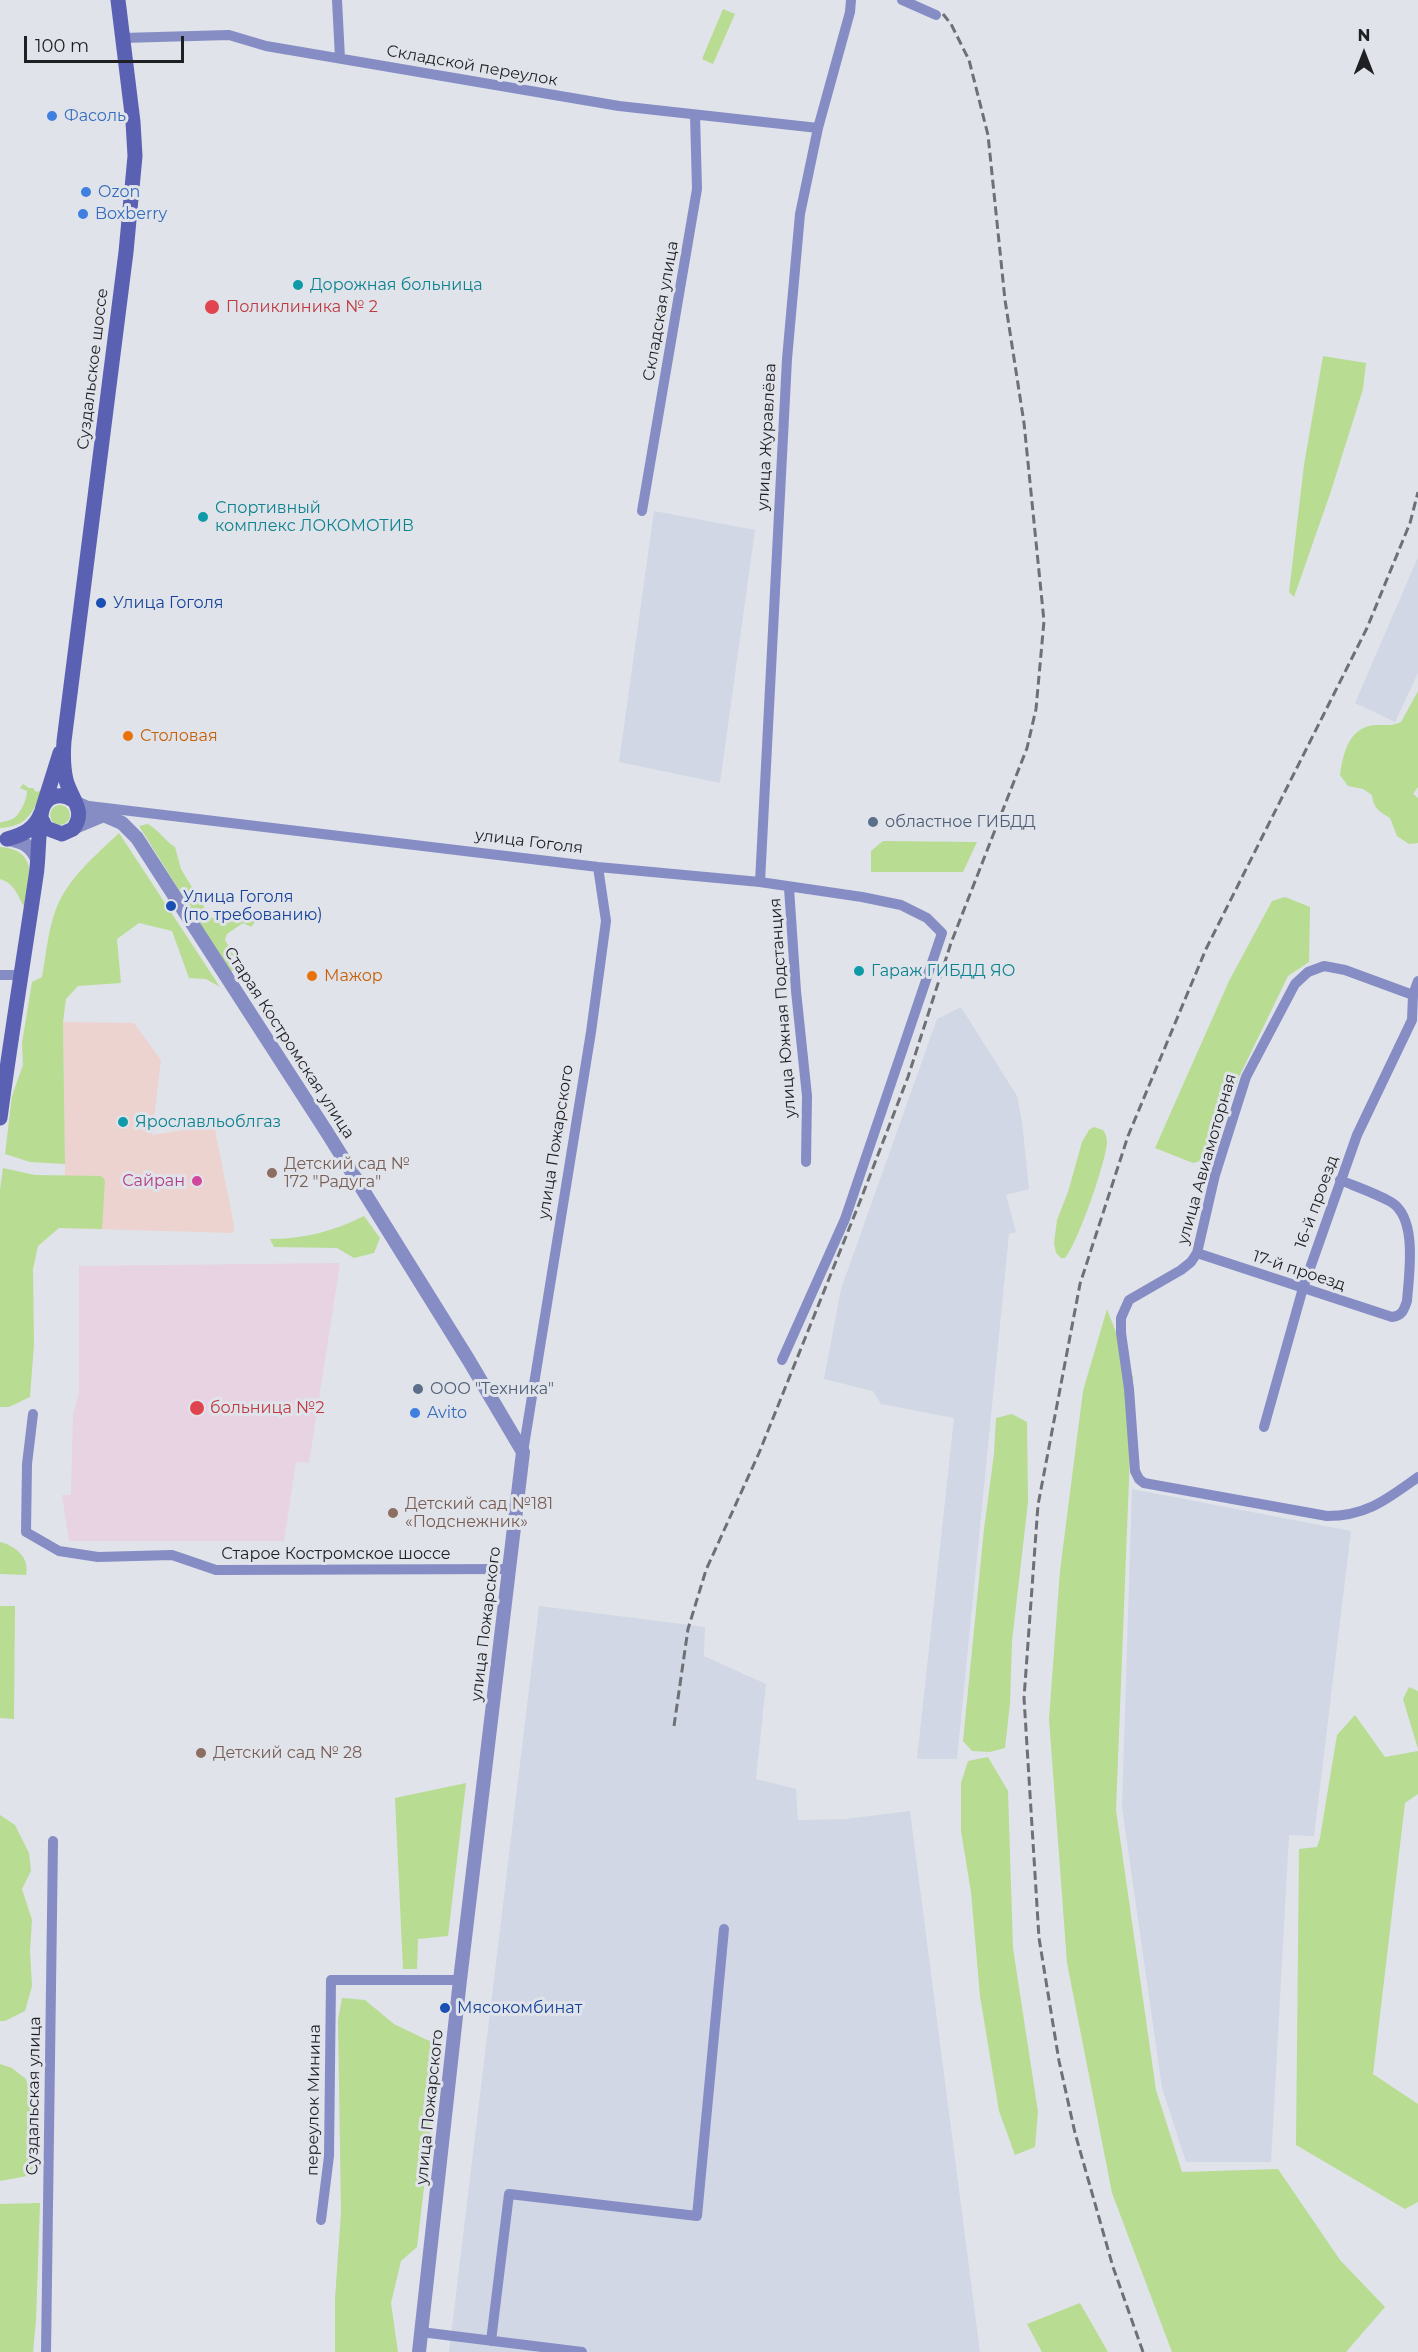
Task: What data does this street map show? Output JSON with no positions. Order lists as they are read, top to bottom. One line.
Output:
{"streets":{"main road":["Суздальское шоссе"],"street":["Складской переулок","Складская улица","улица Журавлёва","улица Гоголя","улица Южная Подстанция","Старая Костромская улица","улица Пожарского","улица Авиамоторная","16-й проезд","17-й проезд","Старое Костромское шоссе","Суздальская улица","переулок Минина"]},"crossings":[["Складской переулок","Складская улица"],["Складской переулок","Суздальское шоссе"],["Складской переулок","улица Журавлёва"],["Суздальское шоссе","улица Гоголя"],["Суздальское шоссе","Старая Костромская улица"],["улица Журавлёва","улица Гоголя"],["улица Гоголя","улица Южная Подстанция"],["улица Гоголя","Старая Костромская улица"],["улица Гоголя","улица Пожарского"],["Старая Костромская улица","улица Пожарского"],["улица Пожарского","Старое Костромское шоссе"],["улица Пожарского","переулок Минина"],["улица Авиамоторная","16-й проезд"],["улица Авиамоторная","17-й проезд"],["16-й проезд","17-й проезд"]],"places":["Фасоль","Ozon","Boxberry","Дорожная больница","Поликлиника № 2","Спортивный комплекс ЛОКОМОТИВ","Улица Гоголя","Столовая","областное ГИБДД","Улица Гоголя (по требованию)","Гараж ГИБДД ЯО","Мажор","Ярославльоблгаз","Детский сад № 172 \"Радуга\"","Сайран","ООО \"Техника\"","больница №2","Avito","Детский сад №181 «Подснежник»","Детский сад № 28","Мясокомбинат"],"scale_bar":"100 m","north":"top"}
